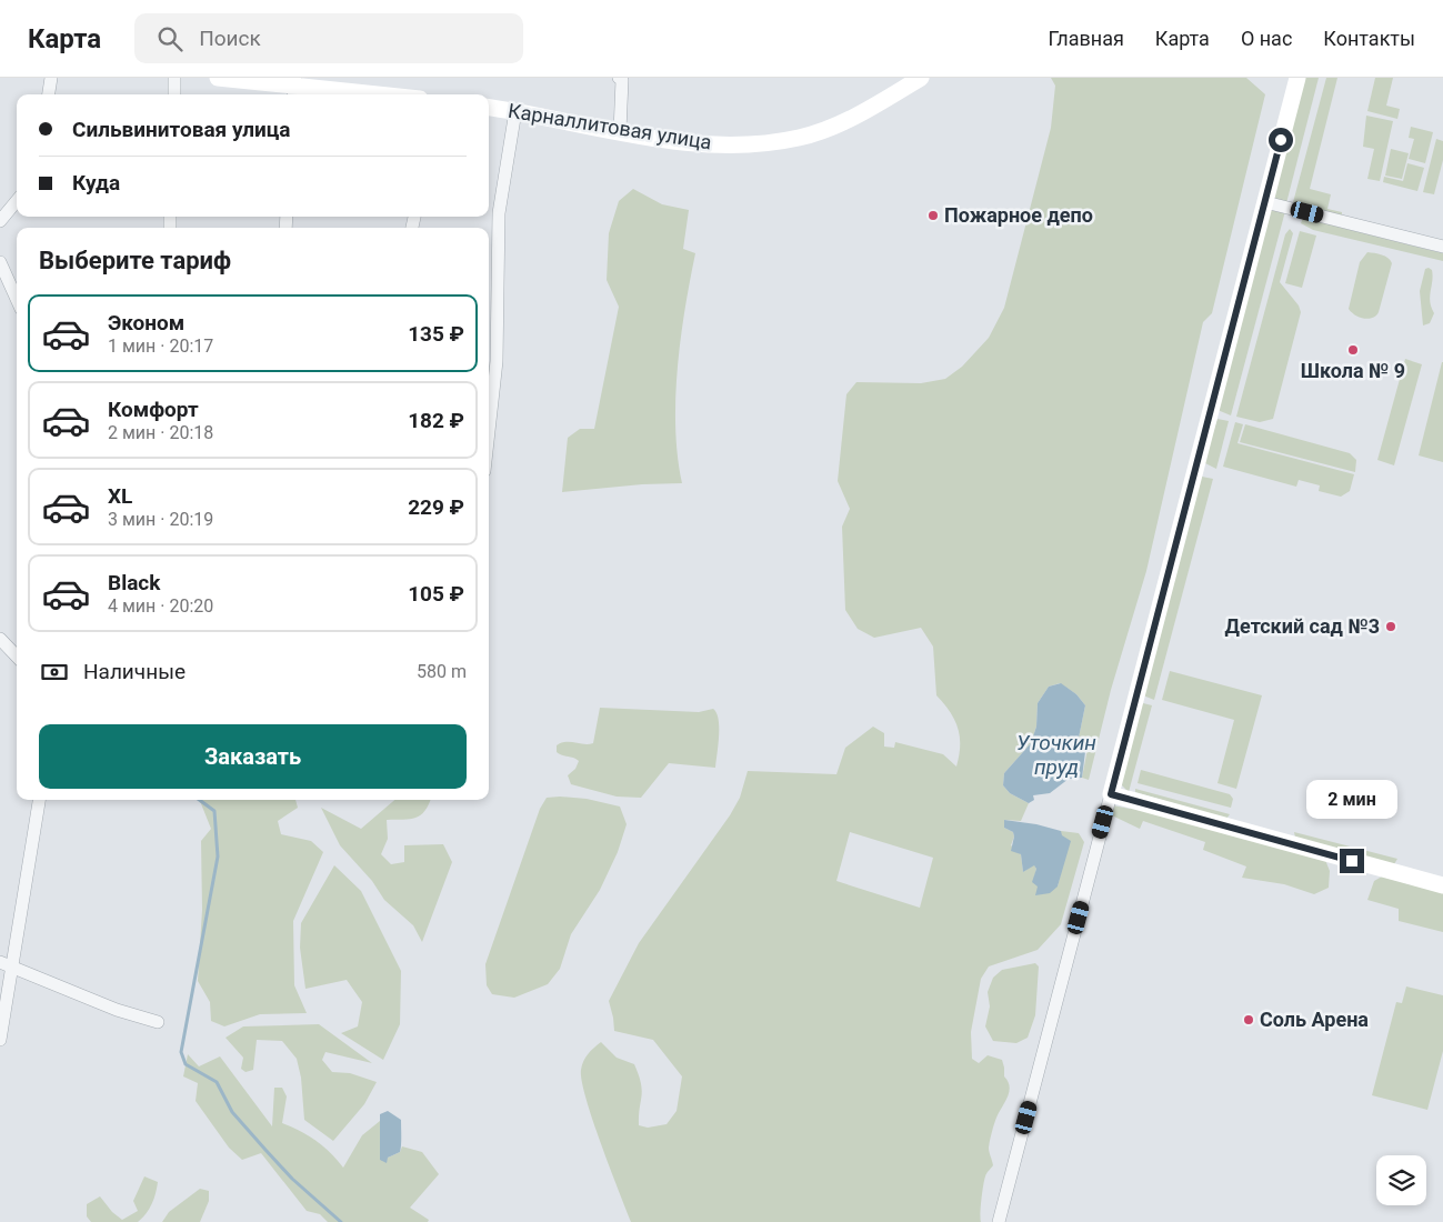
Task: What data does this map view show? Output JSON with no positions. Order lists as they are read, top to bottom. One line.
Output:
{"streets":{"street":["Карналлитовая улица"]},"water":["Уточкин пруд"],"places":["Пожарное депо","Школа № 9","Детский сад №3","Соль Арена"],"page":{"header":"Карта","search":"Поиск","nav":["Главная","Карта","О нас","Контакты"],"banner":["Сильвинитовая улица","Куда"],"heading":"Выберите тариф","list":[{"name":"Эконом","note":"1 мин · 20:17","value":"135 ₽"},{"name":"Комфорт","note":"2 мин · 20:18","value":"182 ₽"},{"name":"XL","note":"3 мин · 20:19","value":"229 ₽"},{"name":"Black","note":"4 мин · 20:20","value":"105 ₽"}],"pay":["Наличные","580 m"],"buttons":"Заказать","bubble":"2 мин"}}
